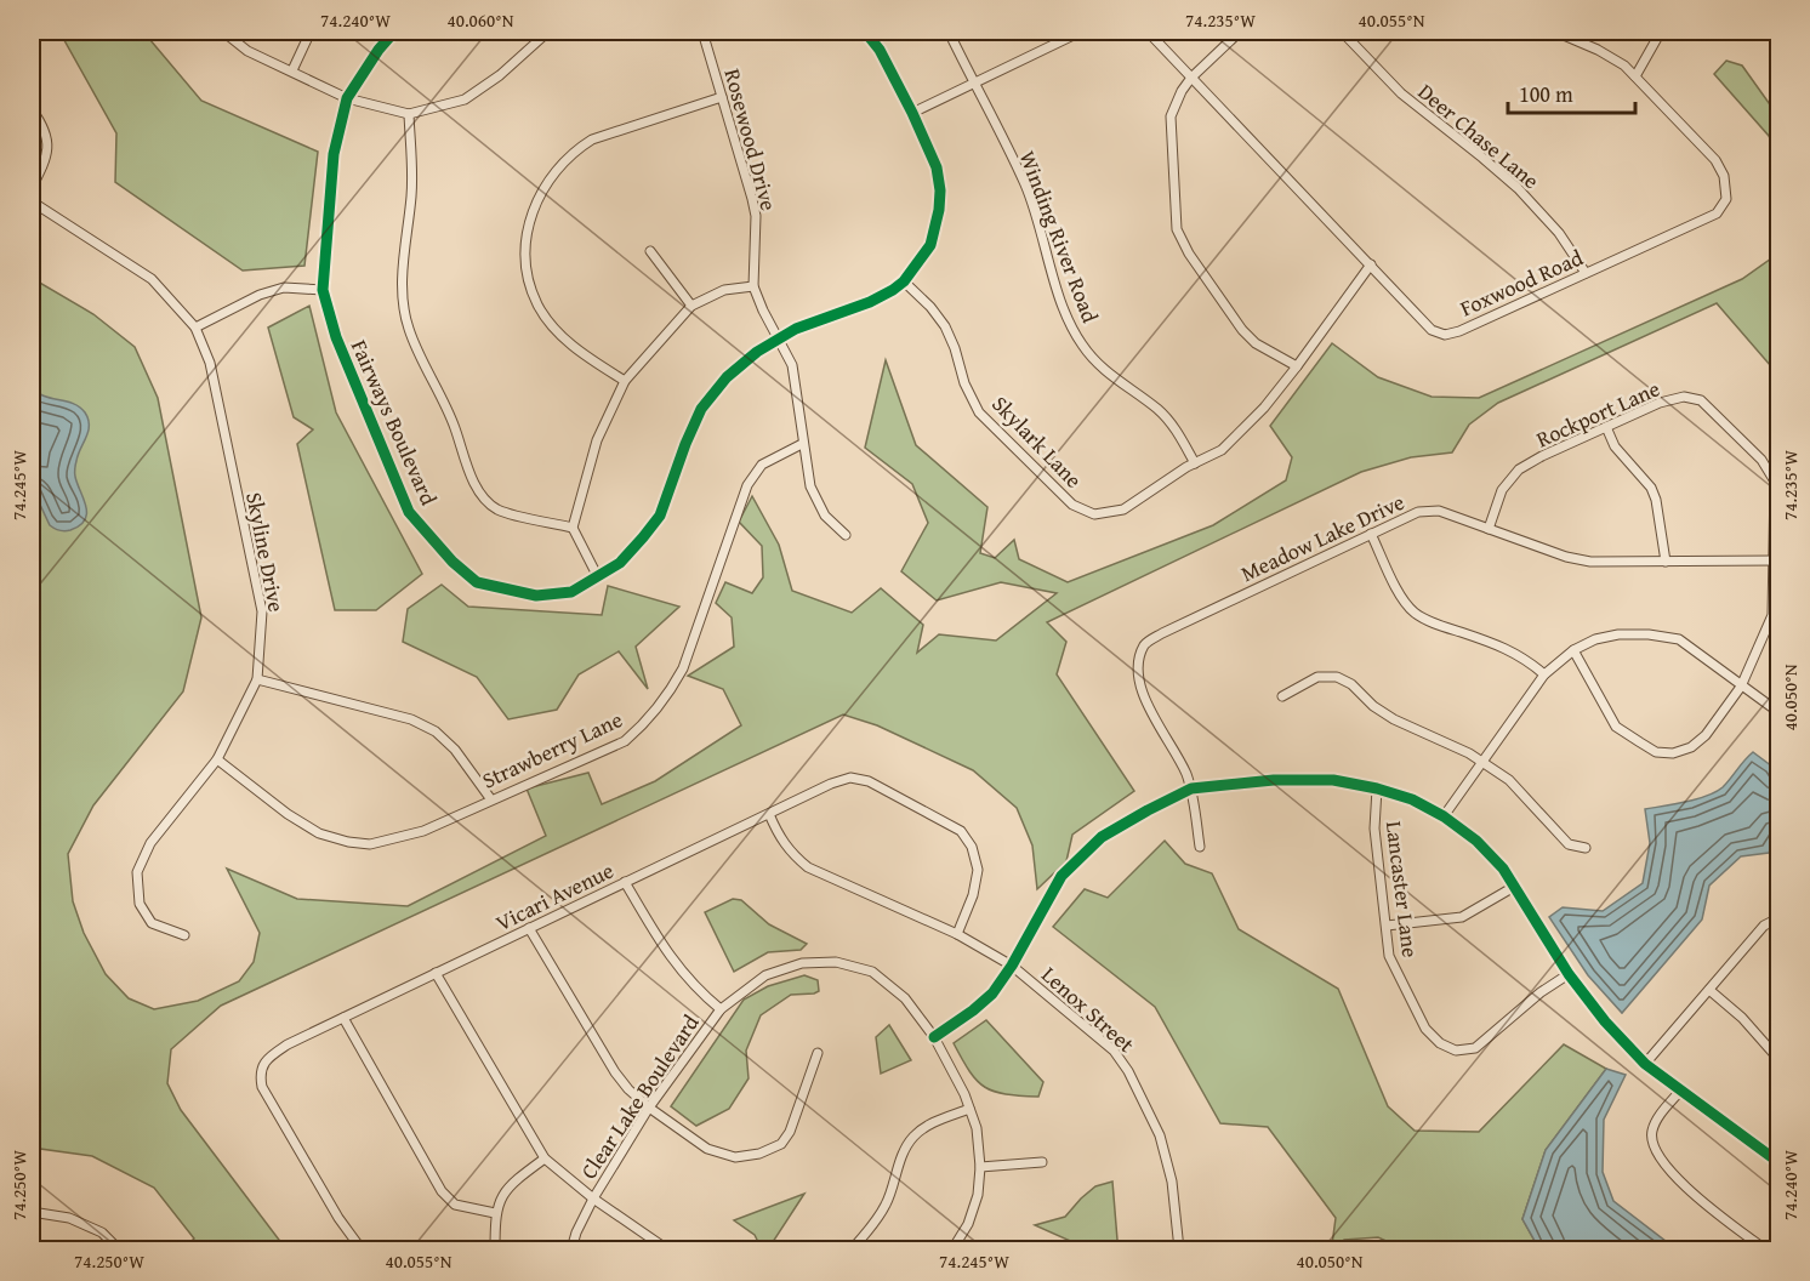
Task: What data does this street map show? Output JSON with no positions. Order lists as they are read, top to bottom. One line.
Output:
{"streets":{"street":["Deer Chase Lane","Rosewood Drive","Winding River Road","Foxwood Road","Rockport Lane","Fairways Boulevard","Skylark Lane","Meadow Lake Drive","Skyline Drive","Strawberry Lane","Lancaster Lane","Vicari Avenue","Lenox Street","Clear Lake Boulevard"]},"crossings":[["Deer Chase Lane","Foxwood Road"],["Rosewood Drive","Fairways Boulevard"],["Rosewood Drive","Strawberry Lane"],["Winding River Road","Skylark Lane"],["Foxwood Road","Skylark Lane"],["Rockport Lane","Meadow Lake Drive"],["Fairways Boulevard","Skylark Lane"],["Skyline Drive","Strawberry Lane"],["Vicari Avenue","Lenox Street"]],"scale_bar":"100 m","coordinates":["74.240°W","40.060°N","74.235°W","40.055°N","74.245°W","40.050°N","74.250°W"]}
